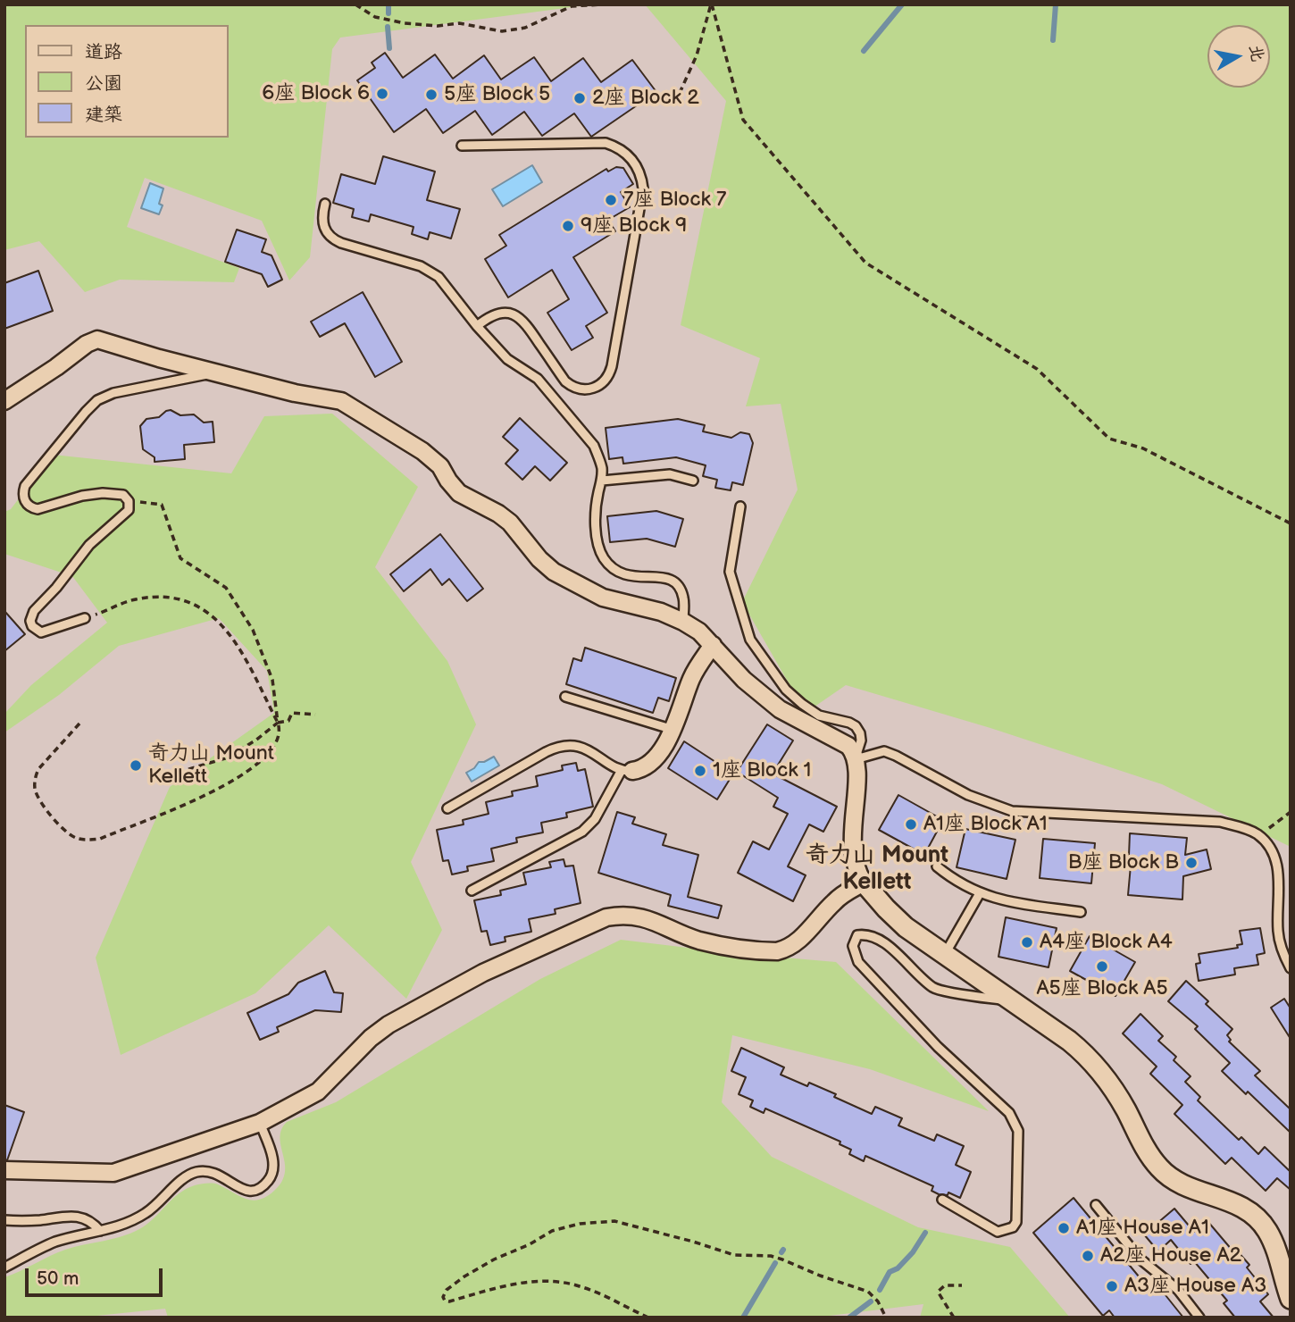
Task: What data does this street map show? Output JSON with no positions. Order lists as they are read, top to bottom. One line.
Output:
{"districts":["奇力山 Mount Kellett"],"places":["6座 Block 6","5座 Block 5","2座 Block 2","7座 Block 7","9座 Block 9","奇力山 Mount Kellett","1座 Block 1","A1座 Block A1","B座 Block B","A4座 Block A4","A5座 Block A5","A1座 House A1","A2座 House A2","A3座 House A3"],"legend":["道路","公園","建築"],"scale_bar":"50 m","north":"right"}
